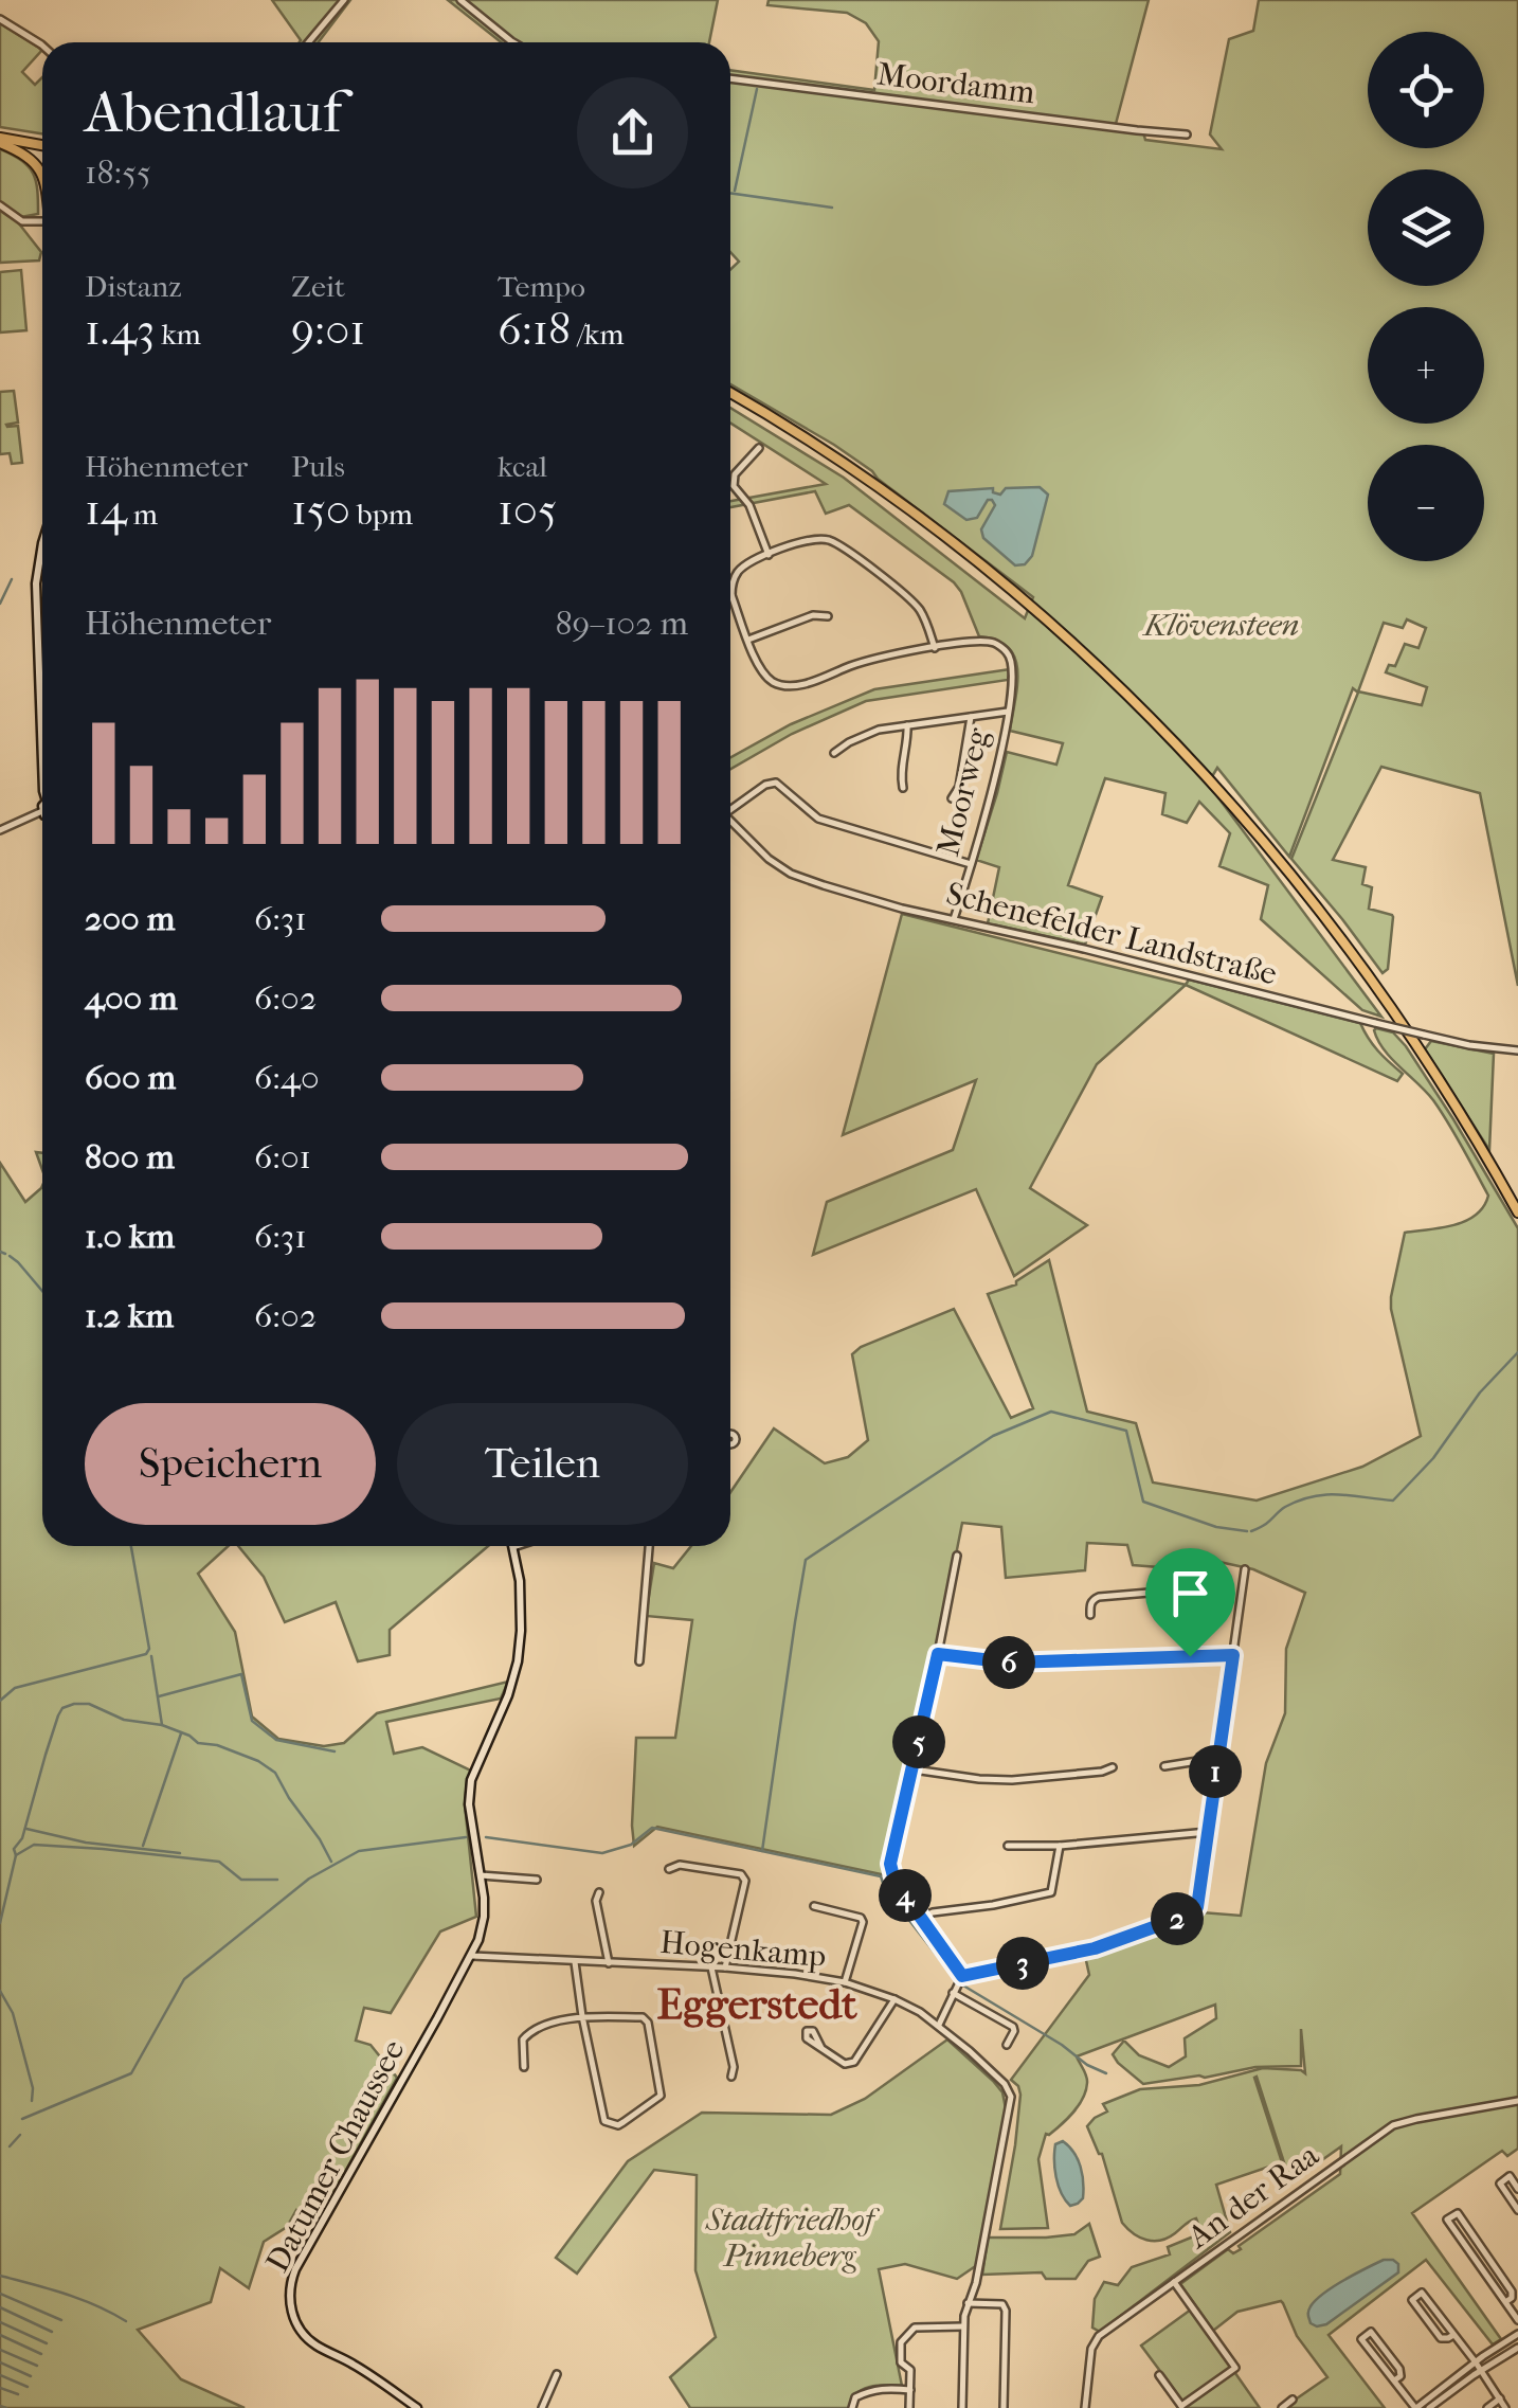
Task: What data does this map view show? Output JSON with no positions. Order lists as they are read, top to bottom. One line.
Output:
{"streets":{"street":["Moordamm","Moorweg","Schenefelder Landstraße","Hogenkamp","Datumer Chaussee","An der Raa"]},"crossings":[["Moorweg","Schenefelder Landstraße"],["Hogenkamp","Datumer Chaussee"]],"districts":["Eggerstedt"],"parks":["Klövensteen","Stadtfriedhof Pinneberg"],"page":{"map_buttons":["+","−"],"heading":["Abendlauf","18:55"],"stats":[["Distanz","1.43 km"],["Zeit","9:01"],["Tempo","6:18 /km"],["Höhenmeter","14 m"],["Puls","150 bpm"],["kcal","105"]],"chart":["Höhenmeter","89–102 m"],"list":[{"name":"200 m","note":"6:31"},{"name":"400 m","note":"6:02"},{"name":"600 m","note":"6:40"},{"name":"800 m","note":"6:01"},{"name":"1.0 km","note":"6:31"},{"name":"1.2 km","note":"6:02"}],"buttons":["Speichern","Teilen"],"pins":["6","5","1","4","2","3"]}}
